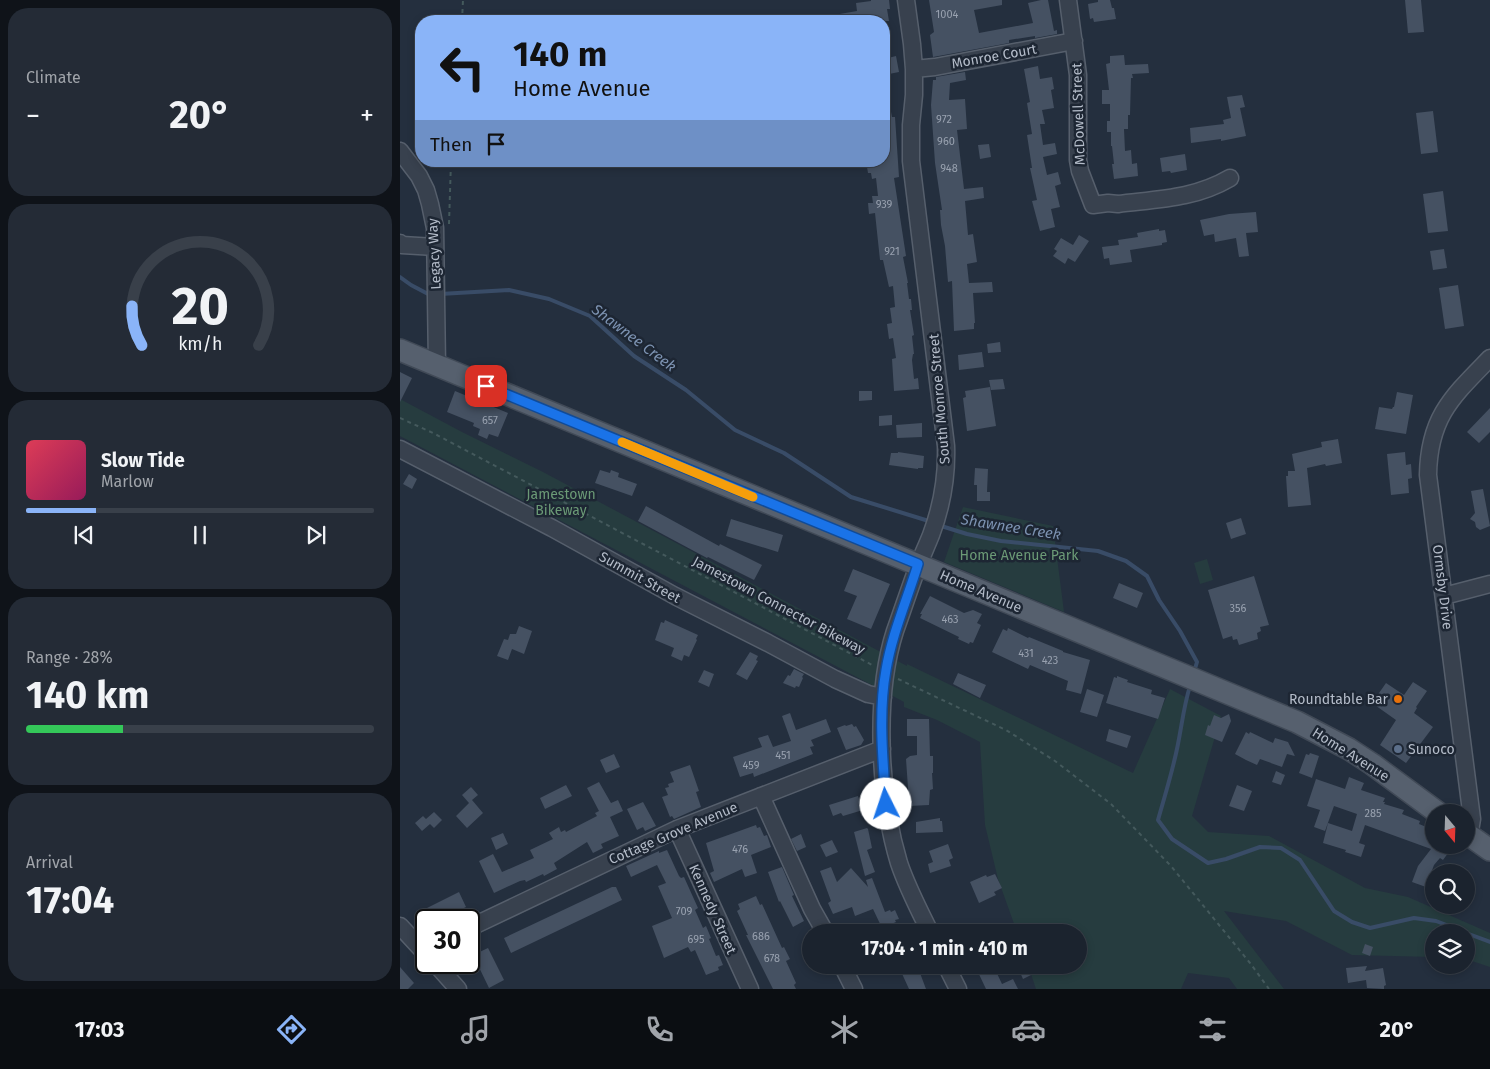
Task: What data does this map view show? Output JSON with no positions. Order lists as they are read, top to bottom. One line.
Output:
{"streets":{"main road":["Home Avenue"],"street":["Monroe Court","McDowell Street","Legacy Way","South Monroe Street","Summit Street","Ormsby Drive","Cottage Grove Avenue","Kennedy Street"],"path":["Jamestown Connector Bikeway"]},"crossings":[["Monroe Court","McDowell Street"],["Monroe Court","South Monroe Street"],["Legacy Way","Home Avenue"],["South Monroe Street","Summit Street"],["South Monroe Street","Home Avenue"],["South Monroe Street","Jamestown Connector Bikeway"],["South Monroe Street","Cottage Grove Avenue"],["Cottage Grove Avenue","Kennedy Street"]],"water":["Shawnee Creek"],"parks":["Jamestown Bikeway","Home Avenue Park"],"places":["Roundtable Bar","Sunoco"],"house_numbers":["1004","972","960","948","939","921","657","356","463","431","423","451","459","285","476","709","686","695","678"],"north":"bottom","page":{"tile":["Climate",["Range · 28%","140 km"],["Arrival","17:04"]],"turn":["140 m","Home Avenue"],"heat":["−","20°","+"],"then":"Then","song":["Slow Tide","Marlow"],"limit":"30","trip":"17:04 · 1 min · 410 m","tabs":["17:03","20°"],"gauge":["20","km/h"]}}
